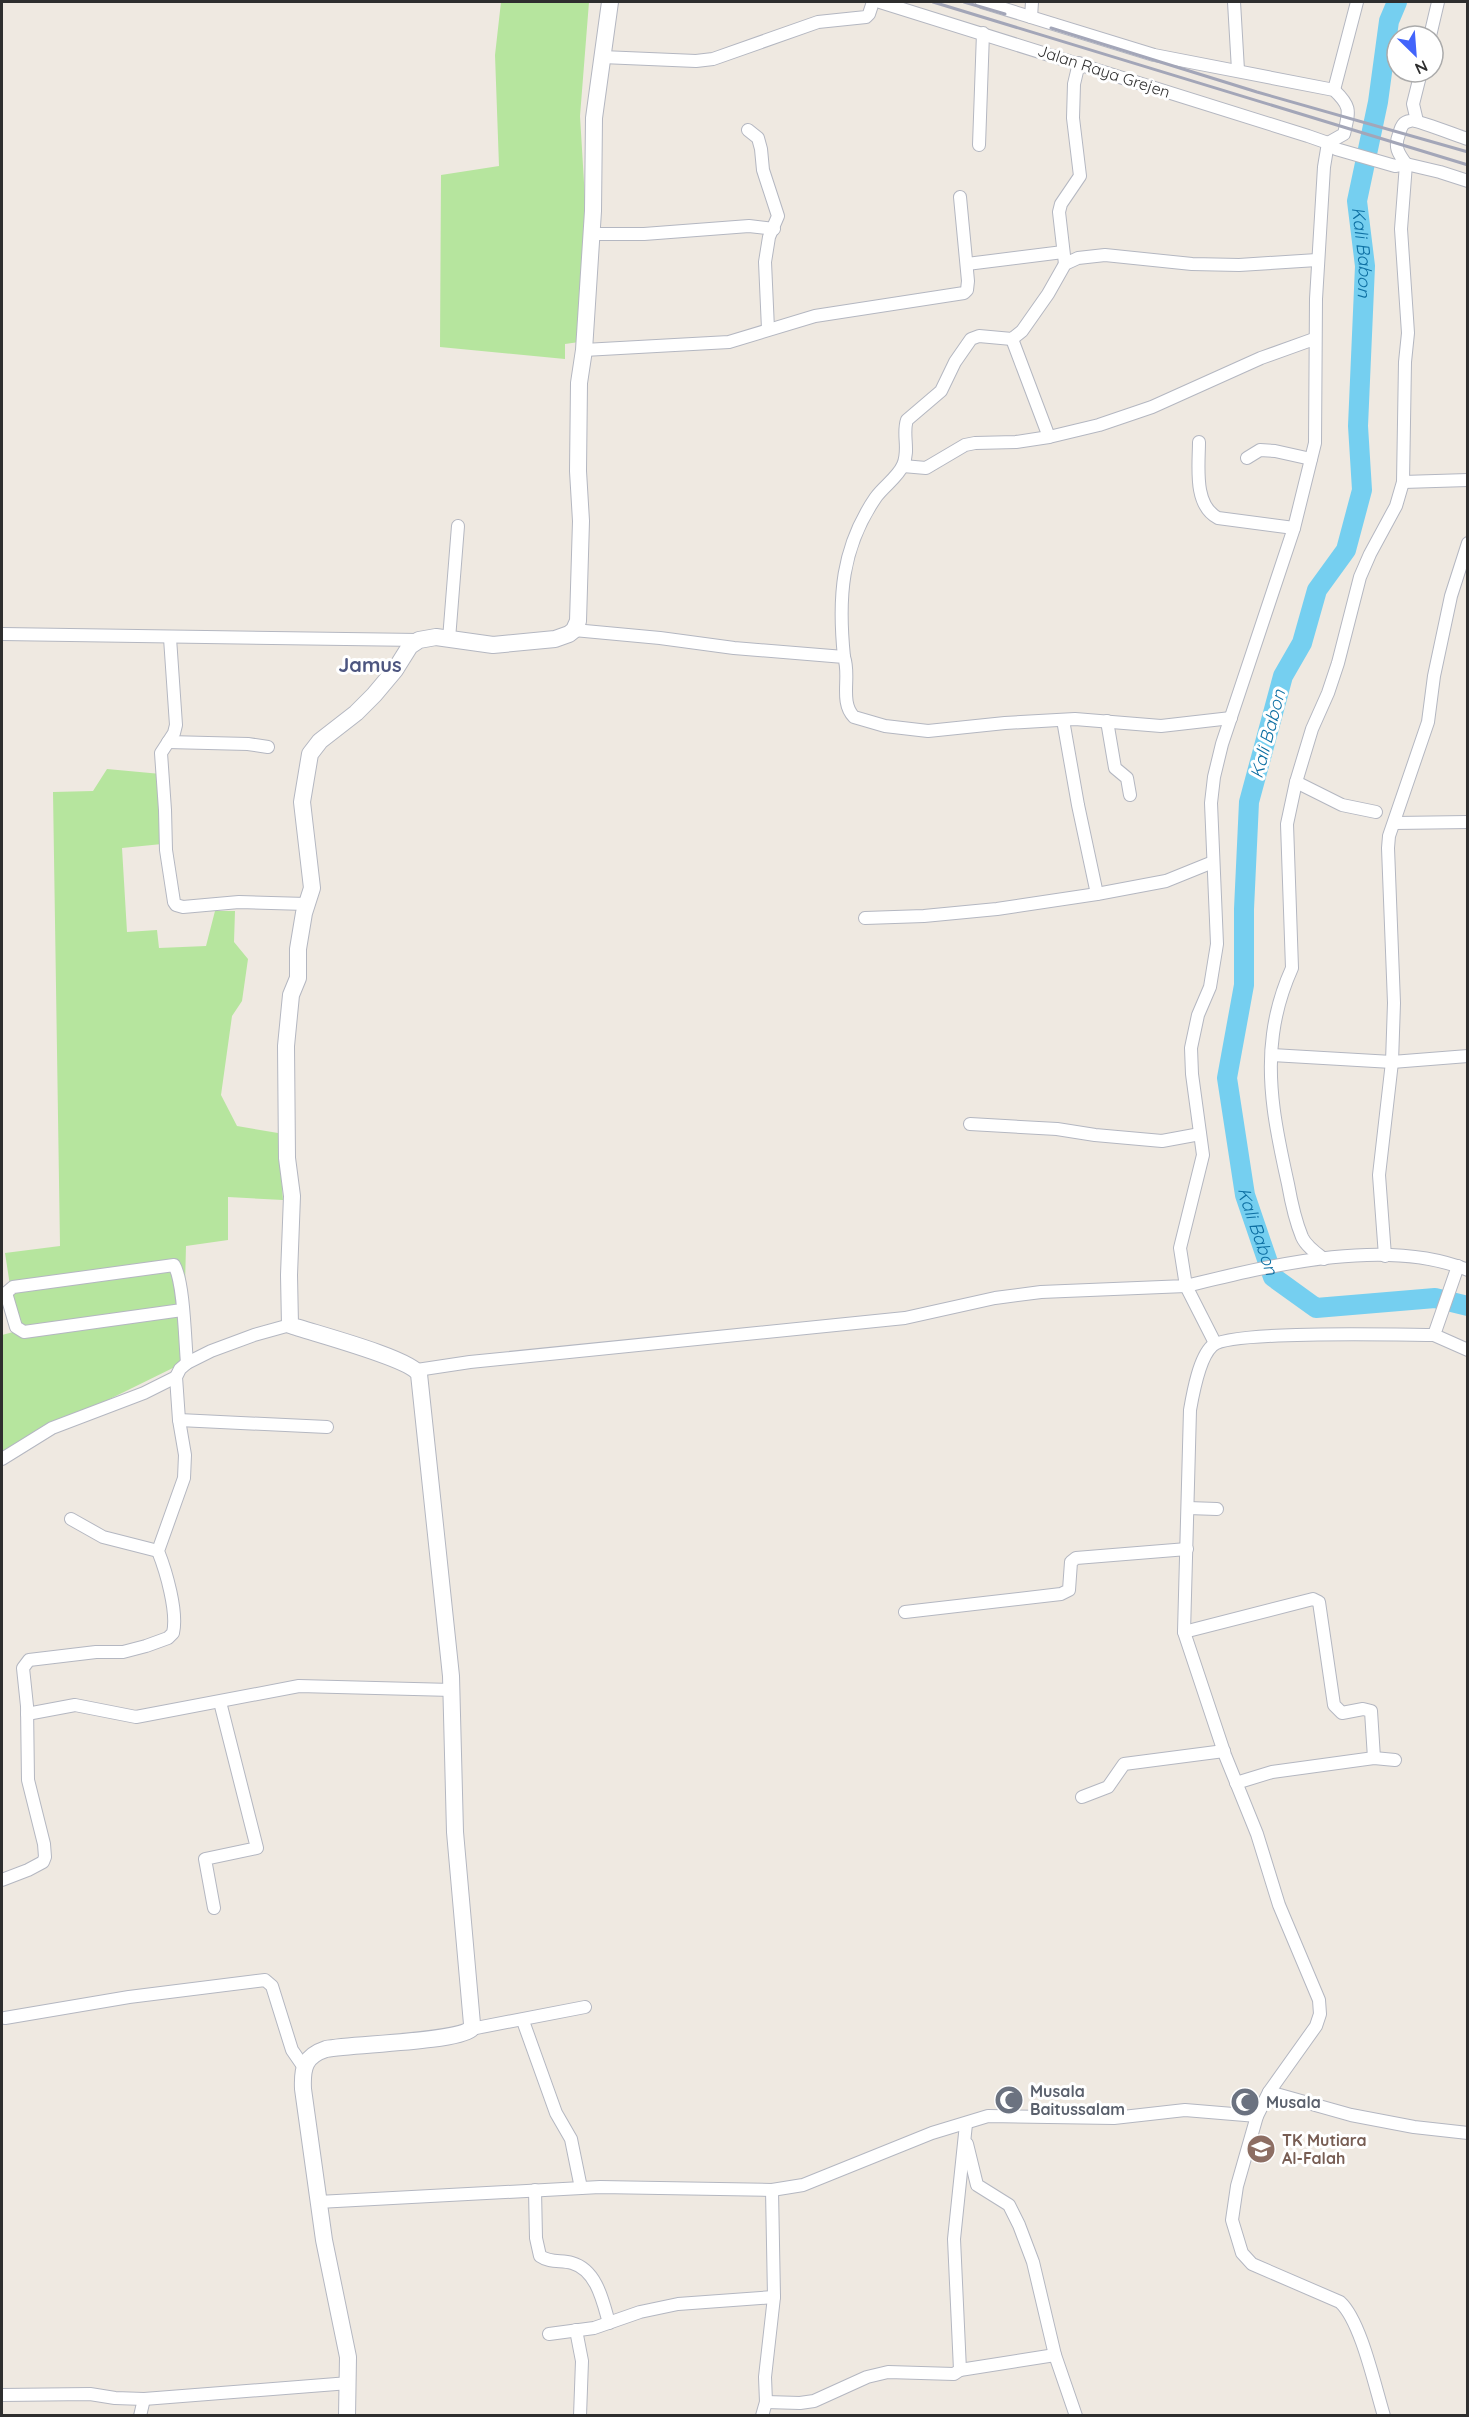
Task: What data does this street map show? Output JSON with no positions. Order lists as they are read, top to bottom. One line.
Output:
{"streets":{"street":["Jalan Raya Grejen"]},"districts":["Jamus"],"water":["Kali Babon"],"places":{"mosque":["Musala Baitussalam","Musala"],"school or university":["TK Mutiara Al-Falah"]},"north":"bottom right"}
